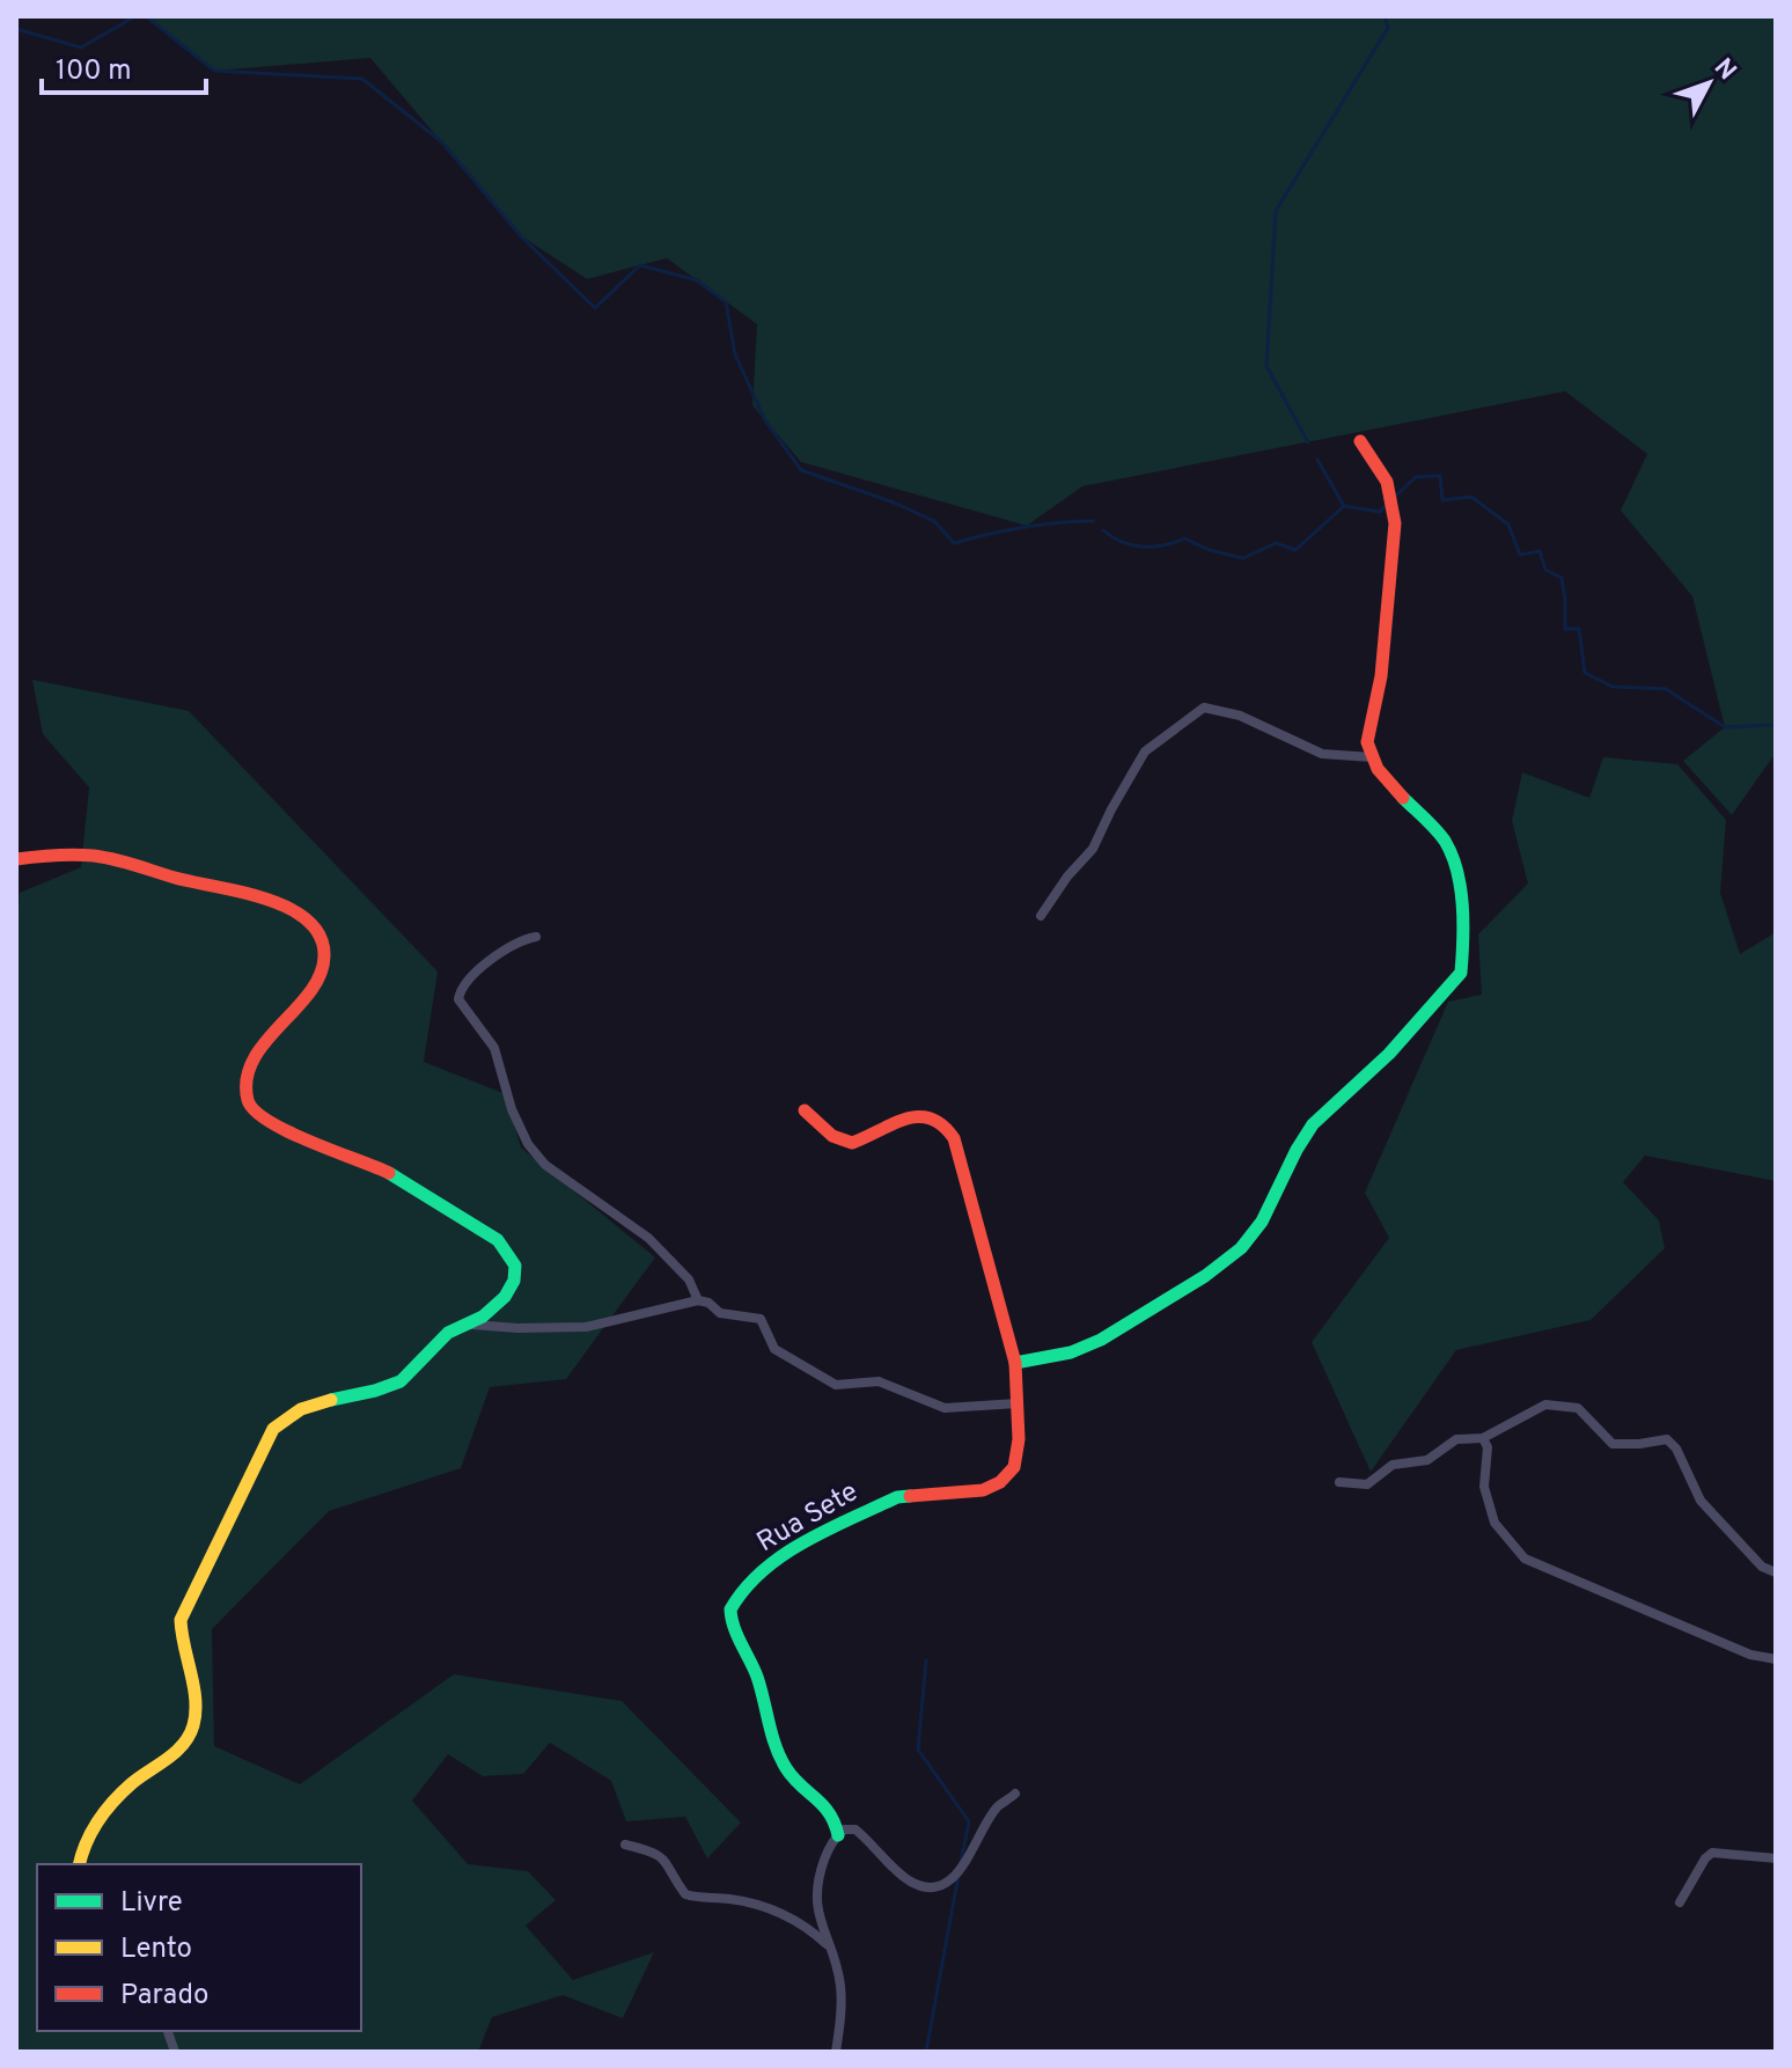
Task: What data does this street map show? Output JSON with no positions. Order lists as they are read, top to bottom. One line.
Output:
{"streets":{"street":["Rua Sete"]},"legend":["Livre","Lento","Parado"],"scale_bar":"100 m","north":"top right"}
